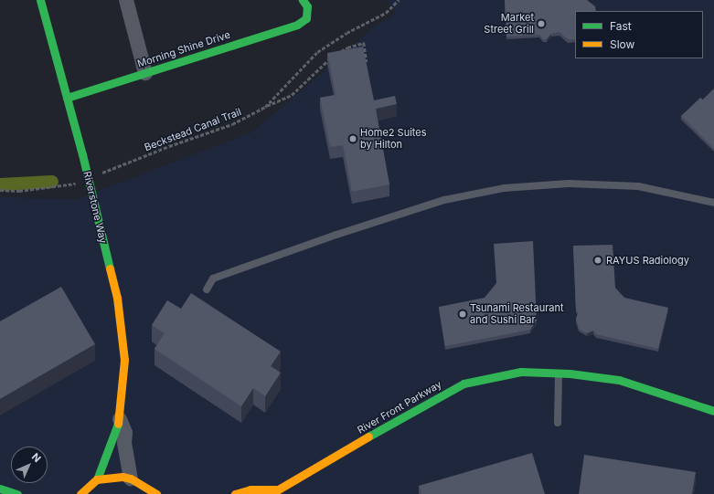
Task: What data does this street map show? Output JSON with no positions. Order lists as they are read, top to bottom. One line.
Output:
{"streets":{"street":["Morning Shine Drive","Riverstone Way","River Front Parkway"],"path":["Beckstead Canal Trail"]},"crossings":[["Morning Shine Drive","Riverstone Way"],["Beckstead Canal Trail","Riverstone Way"]],"places":["Market Street Grill","Home2 Suites by Hilton","RAYUS Radiology","Tsunami Restaurant and Sushi Bar"],"legend":["Fast","Slow"],"north":"top right"}
